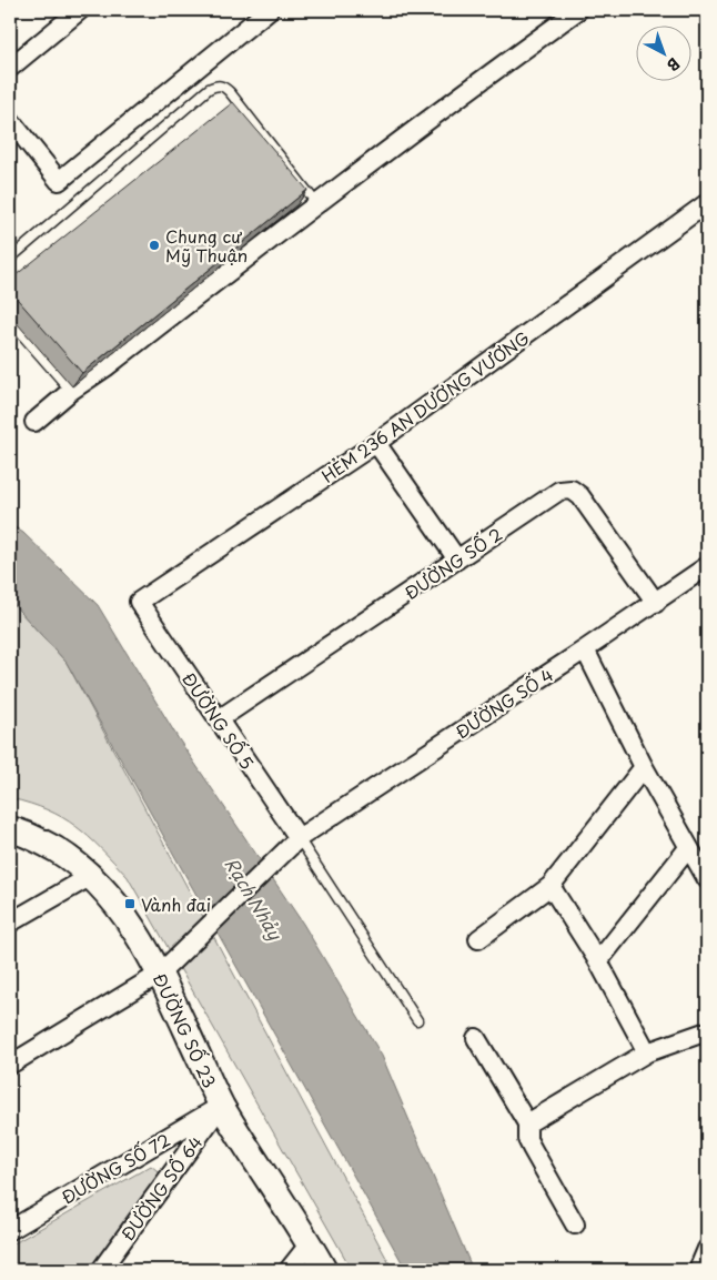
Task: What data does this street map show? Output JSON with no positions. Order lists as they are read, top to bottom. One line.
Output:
{"streets":{"street":["HẺM 236 AN DƯƠNG VƯƠNG","ĐƯỜNG SỐ 2","ĐƯỜNG SỐ 4","ĐƯỜNG SỐ 5","ĐƯỜNG SỐ 23","ĐƯỜNG SỐ 72","ĐƯỜNG SỐ 64"]},"crossings":[["HẺM 236 AN DƯƠNG VƯƠNG","ĐƯỜNG SỐ 5"],["ĐƯỜNG SỐ 2","ĐƯỜNG SỐ 4"],["ĐƯỜNG SỐ 2","ĐƯỜNG SỐ 5"],["ĐƯỜNG SỐ 4","ĐƯỜNG SỐ 5"],["ĐƯỜNG SỐ 4","ĐƯỜNG SỐ 23"],["ĐƯỜNG SỐ 23","ĐƯỜNG SỐ 72"],["ĐƯỜNG SỐ 23","ĐƯỜNG SỐ 64"],["ĐƯỜNG SỐ 72","ĐƯỜNG SỐ 64"]],"water":["Rạch Nhảy"],"places":{"other":["Chung cư Mỹ Thuận"],"transit":["Vành đai"]},"north":"bottom right"}
